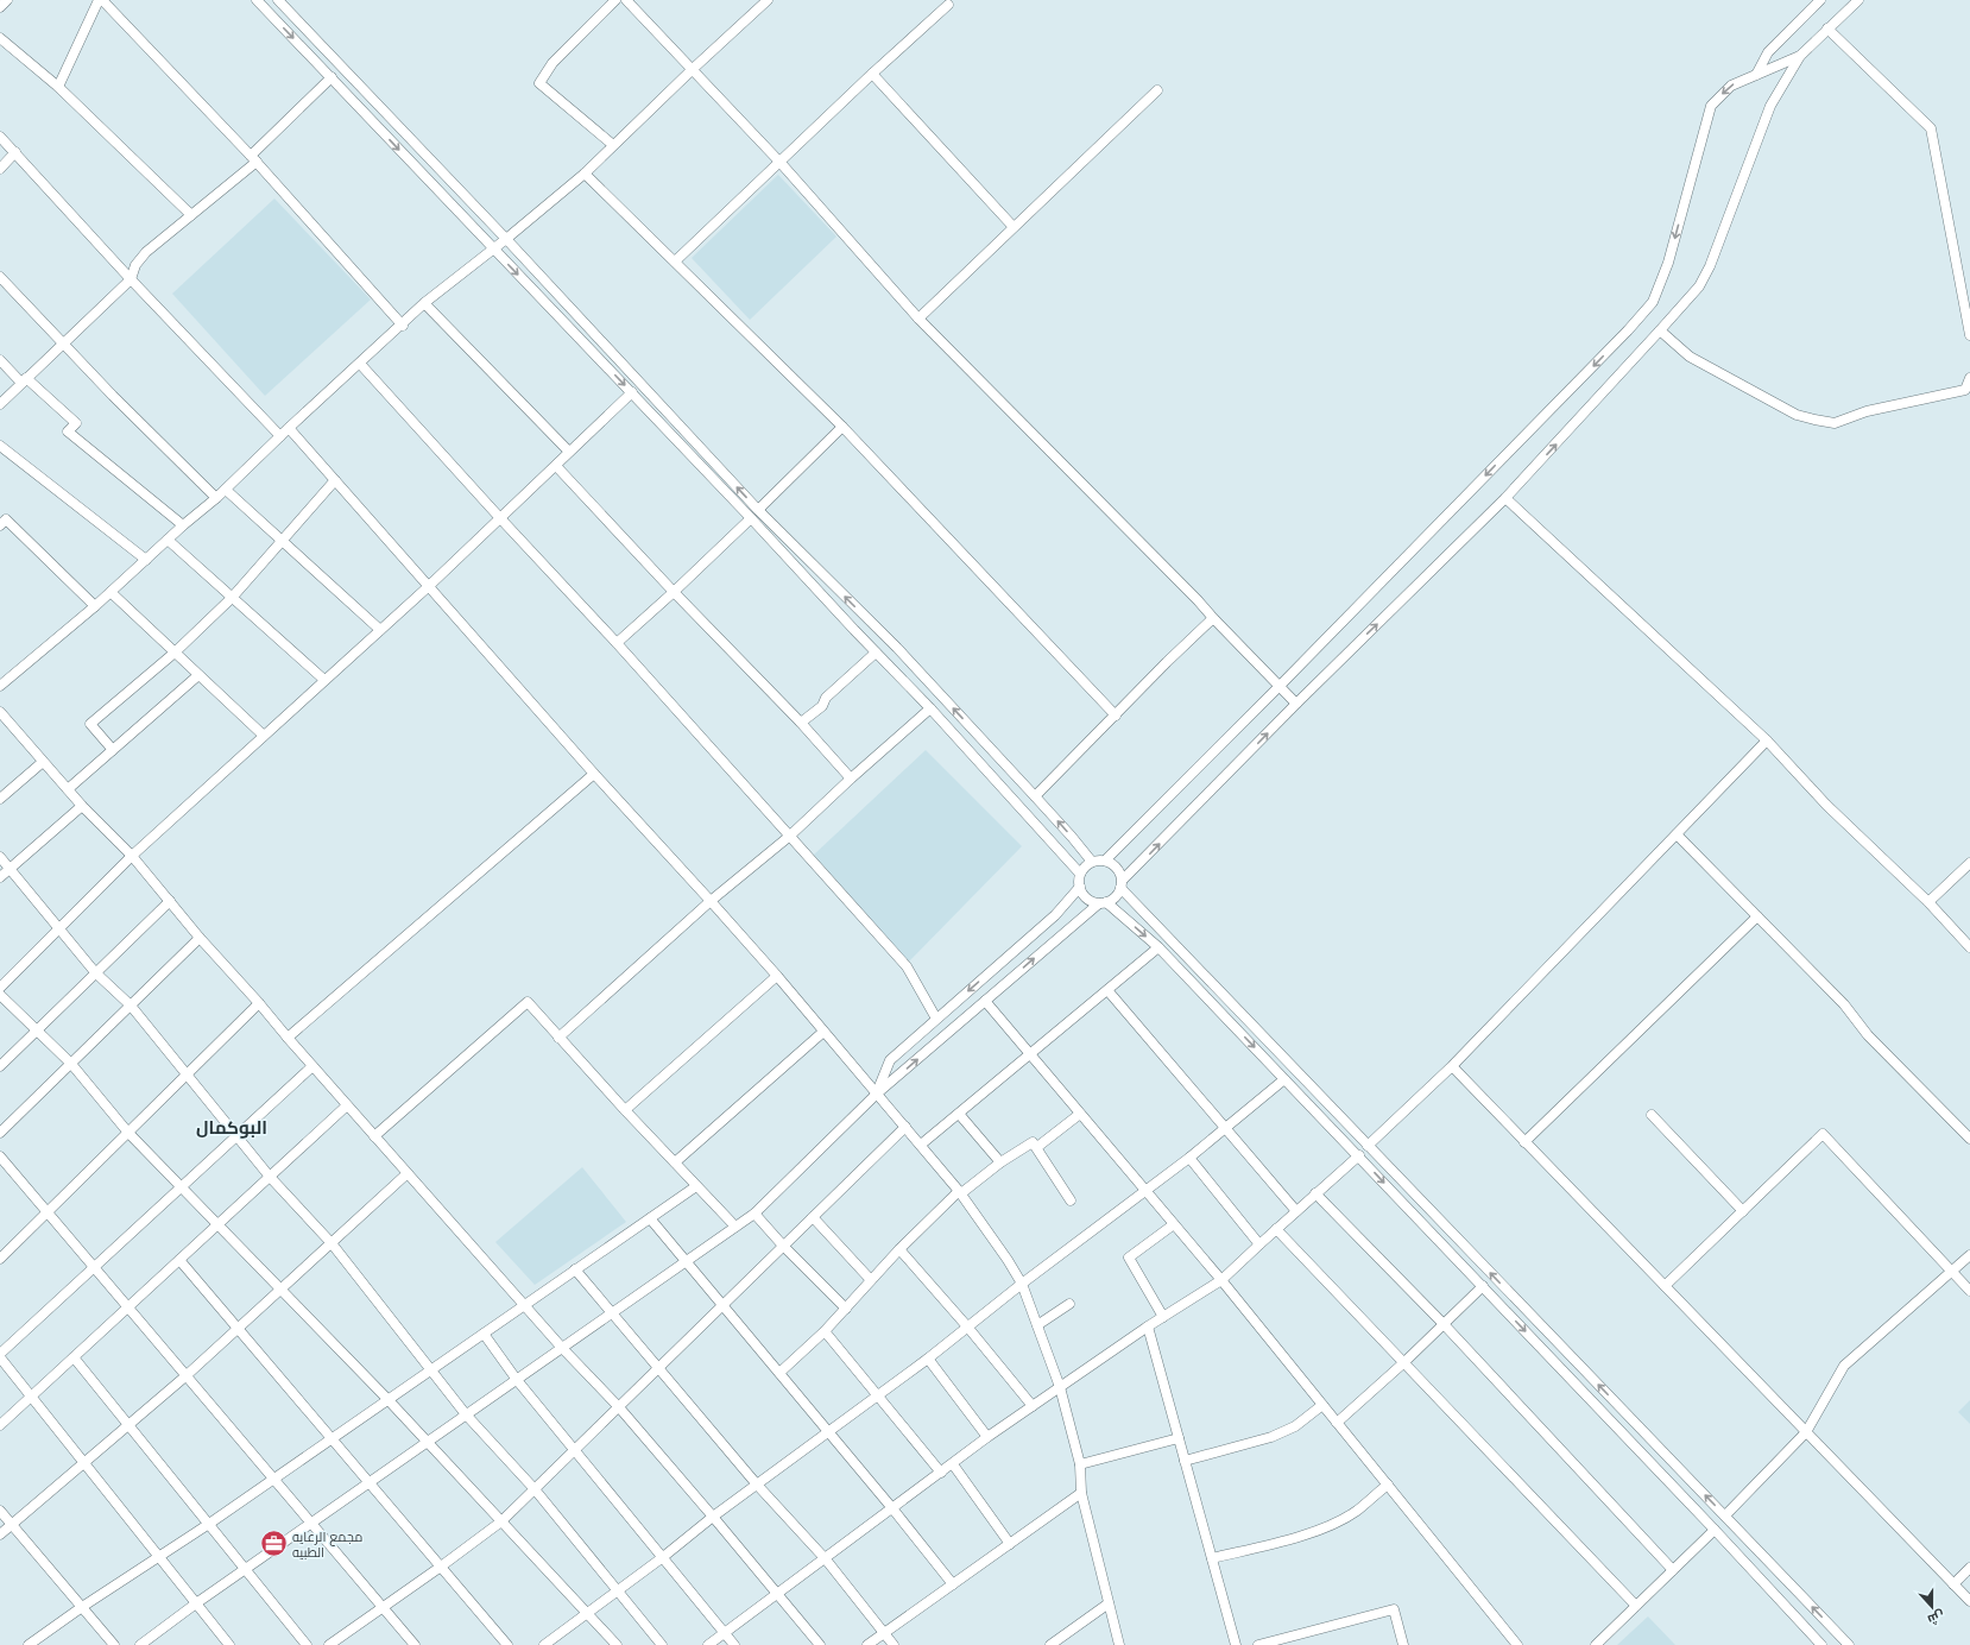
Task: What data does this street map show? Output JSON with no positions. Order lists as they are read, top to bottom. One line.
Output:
{"districts":["البوكمال"],"places":{"office":["مجمع الرعايه الطبيه"]},"north":"bottom"}
